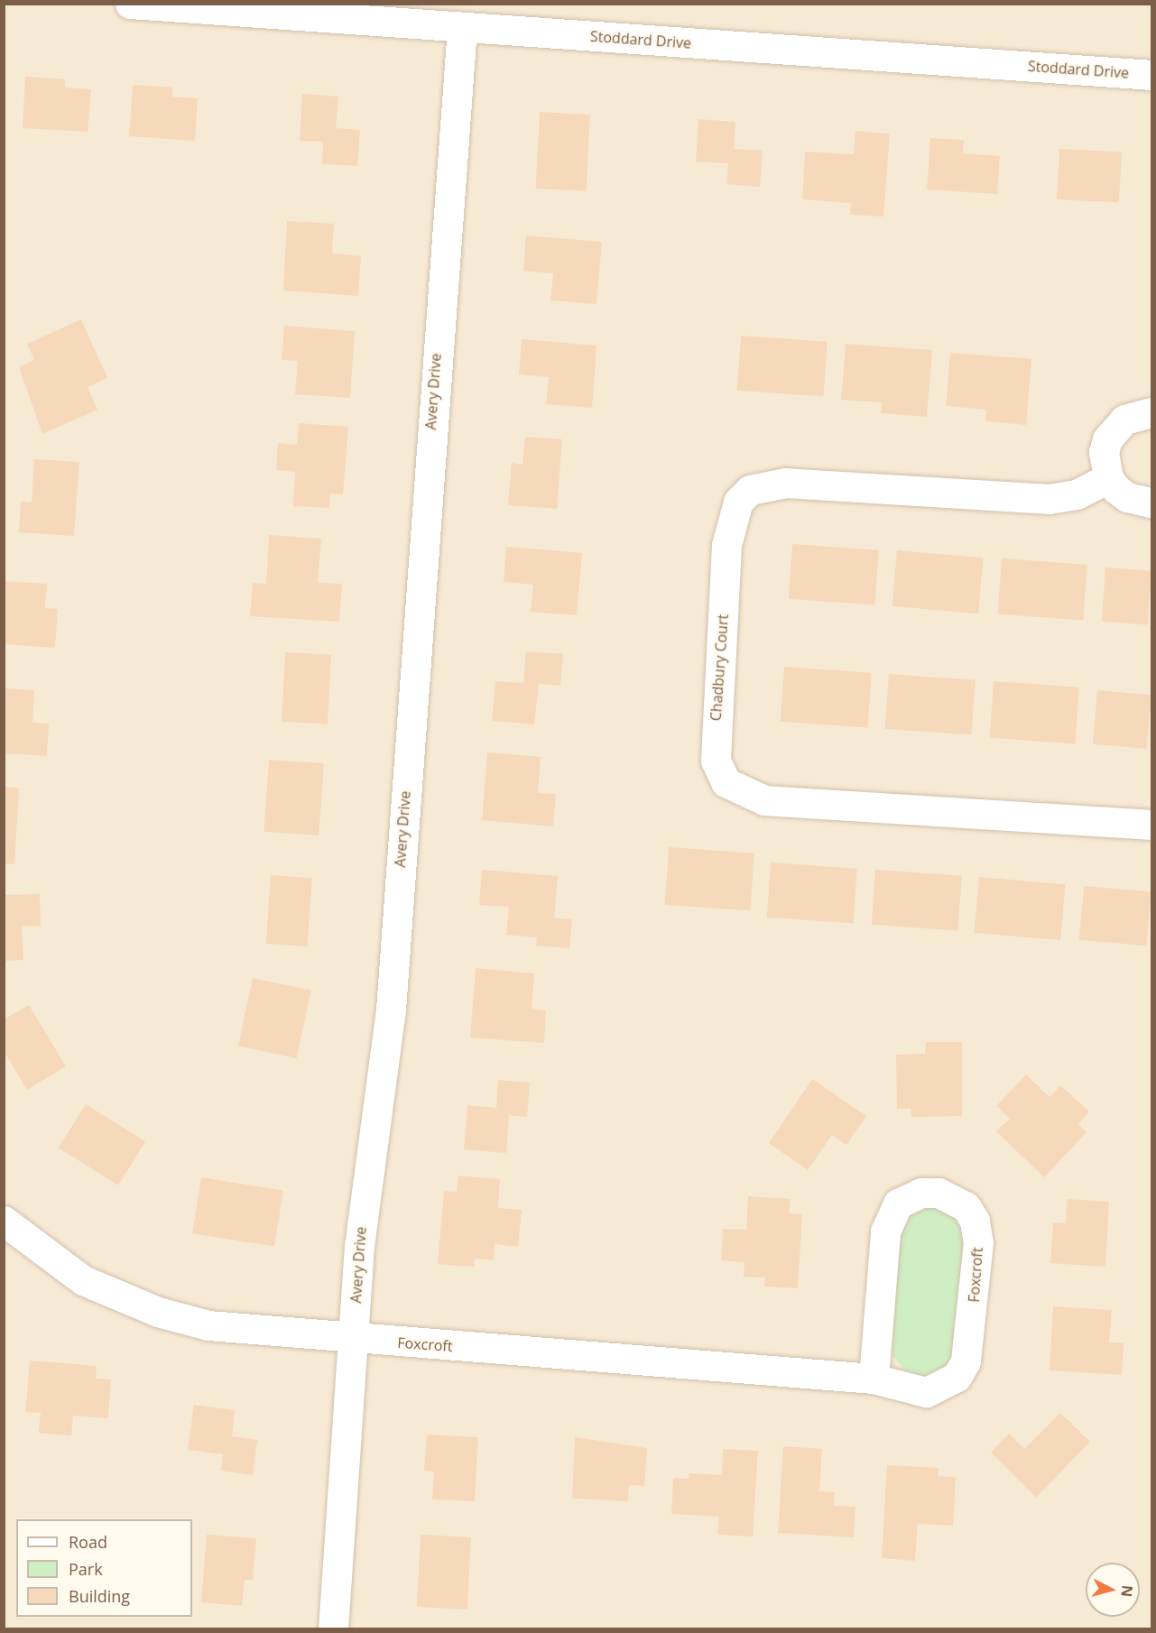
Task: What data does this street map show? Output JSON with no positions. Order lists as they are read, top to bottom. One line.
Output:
{"streets":{"street":["Stoddard Drive","Avery Drive","Chadbury Court","Foxcroft"]},"crossings":[["Stoddard Drive","Avery Drive"],["Avery Drive","Foxcroft"]],"legend":["Road","Park","Building"],"north":"right"}
